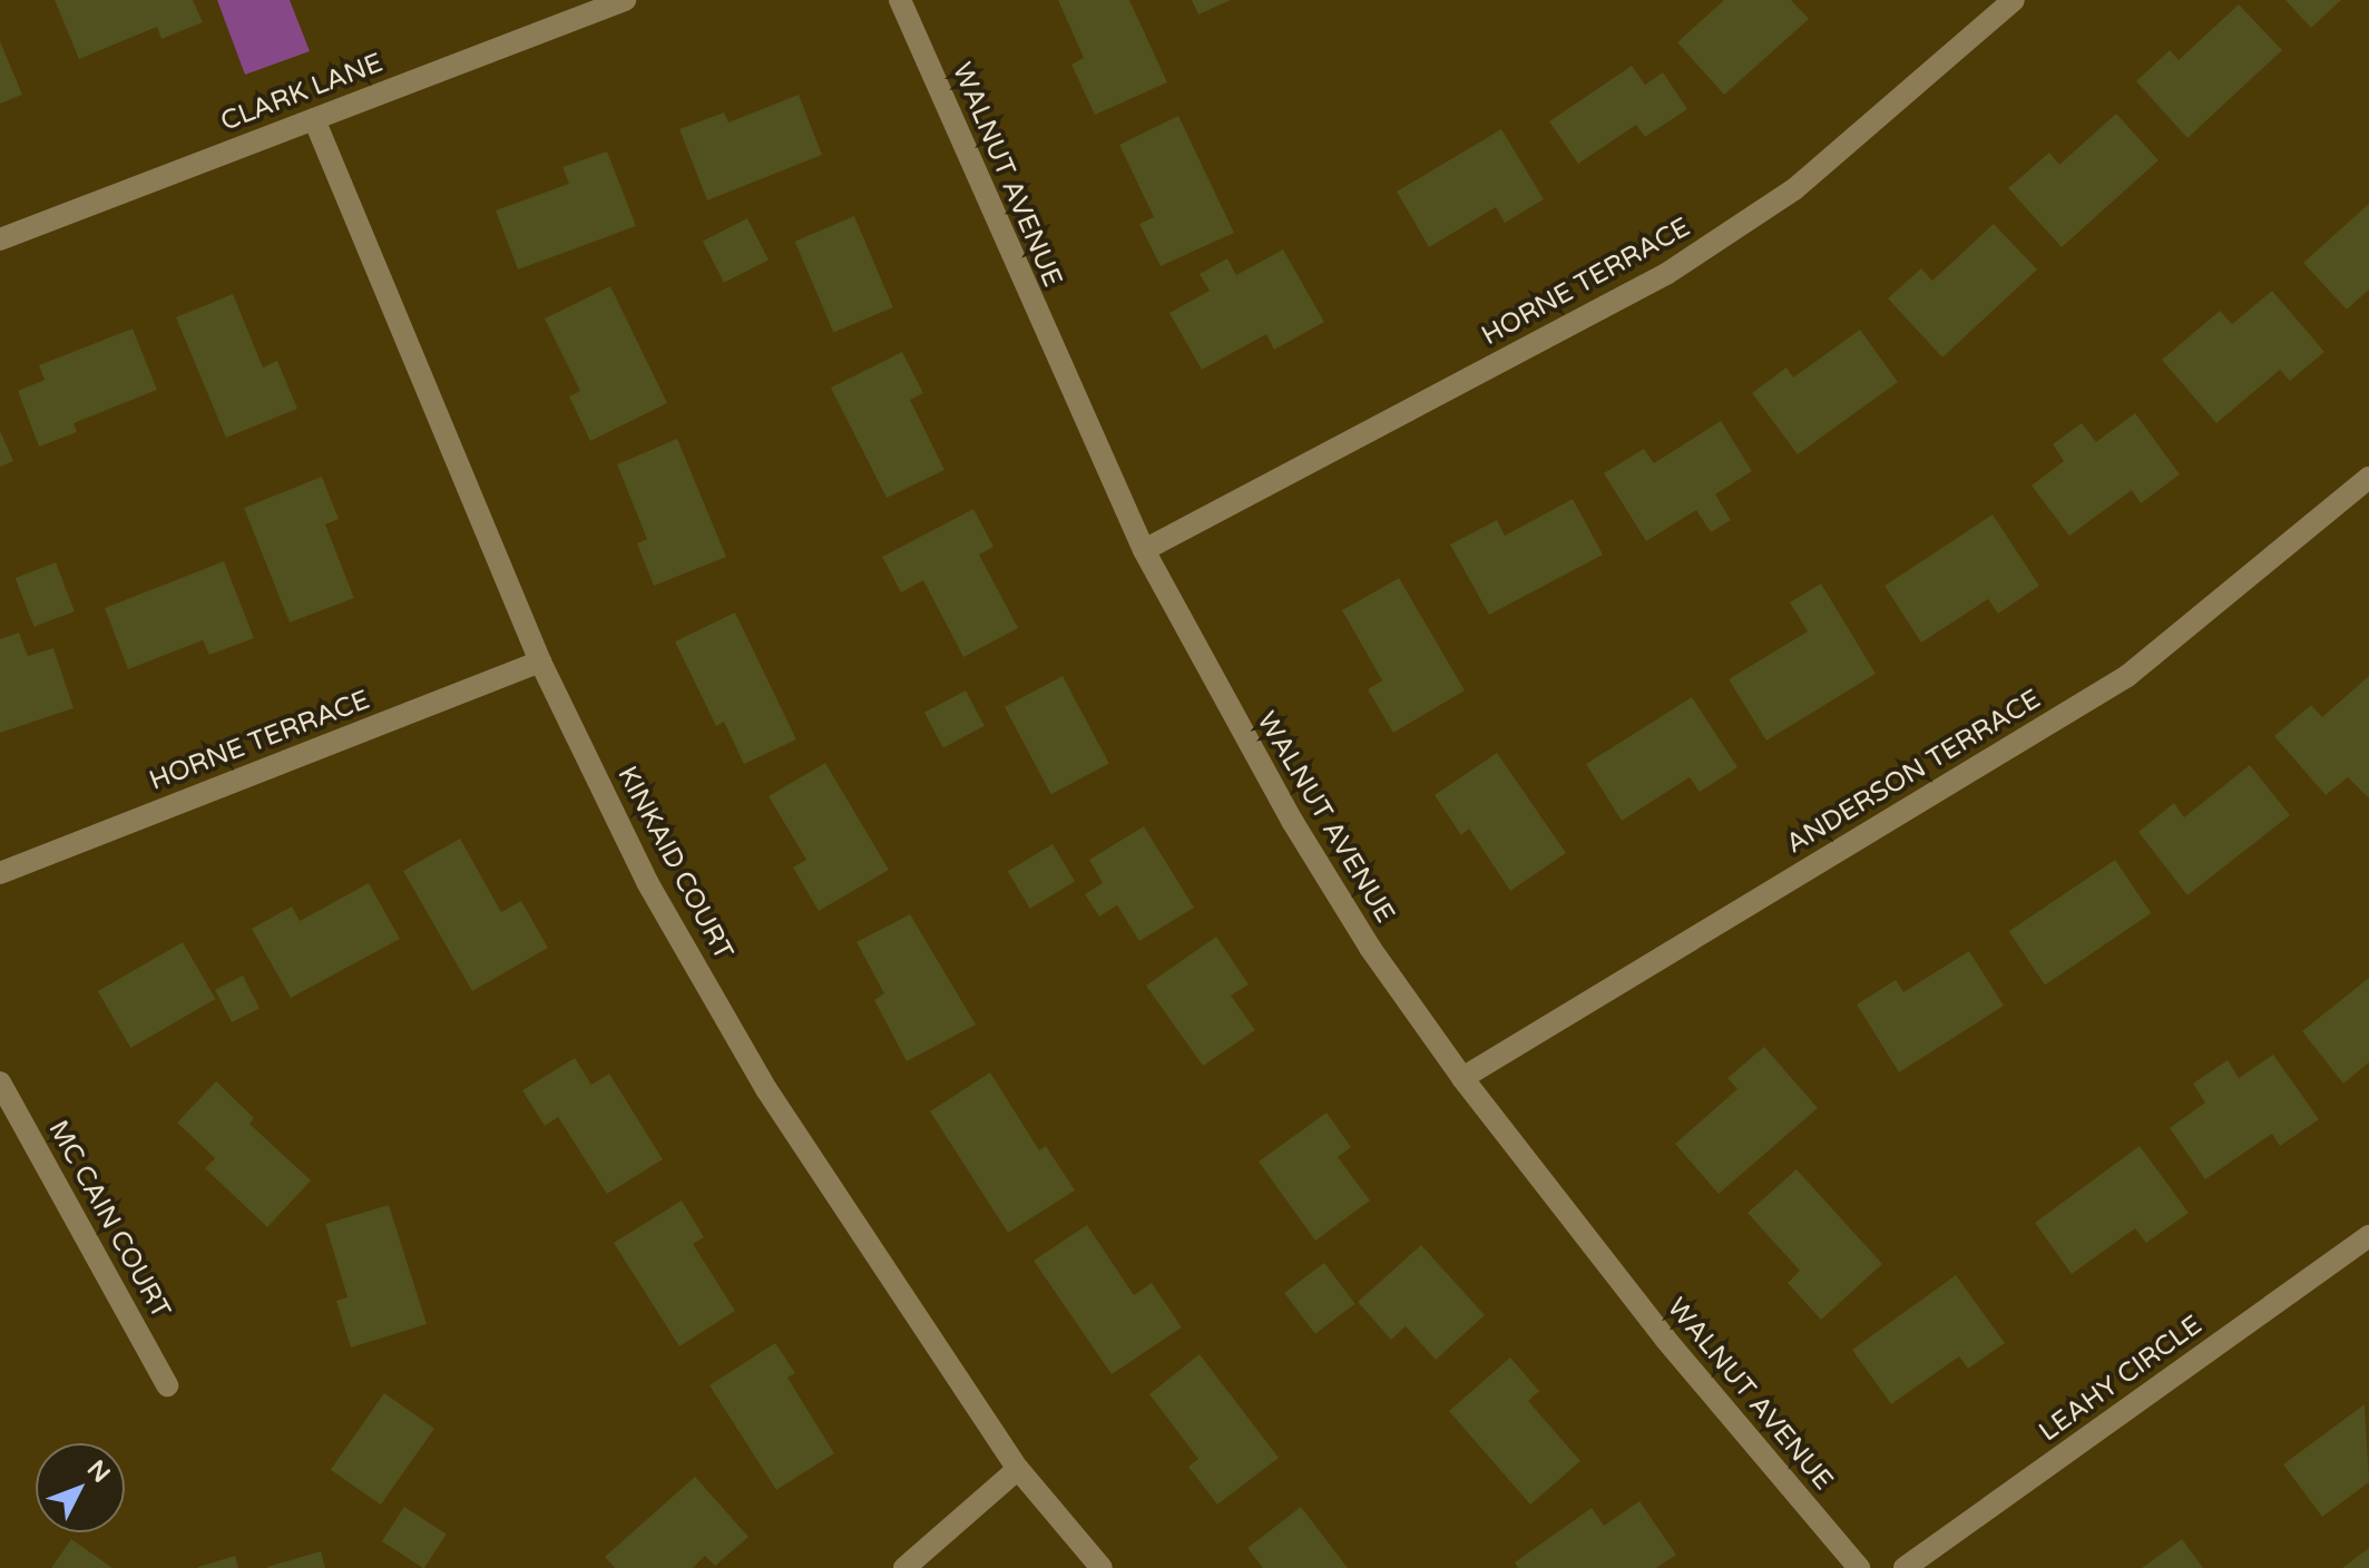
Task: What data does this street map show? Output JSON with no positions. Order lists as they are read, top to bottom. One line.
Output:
{"streets":{"street":["CLARK LANE","WALNUT AVENUE","HORNE TERRACE","ANDERSON TERRACE","KINKAID COURT","MC CAIN COURT","LEAHY CIRCLE"]},"crossings":[["CLARK LANE","KINKAID COURT"],["WALNUT AVENUE","HORNE TERRACE"],["WALNUT AVENUE","ANDERSON TERRACE"],["HORNE TERRACE","KINKAID COURT"]],"north":"top right"}
